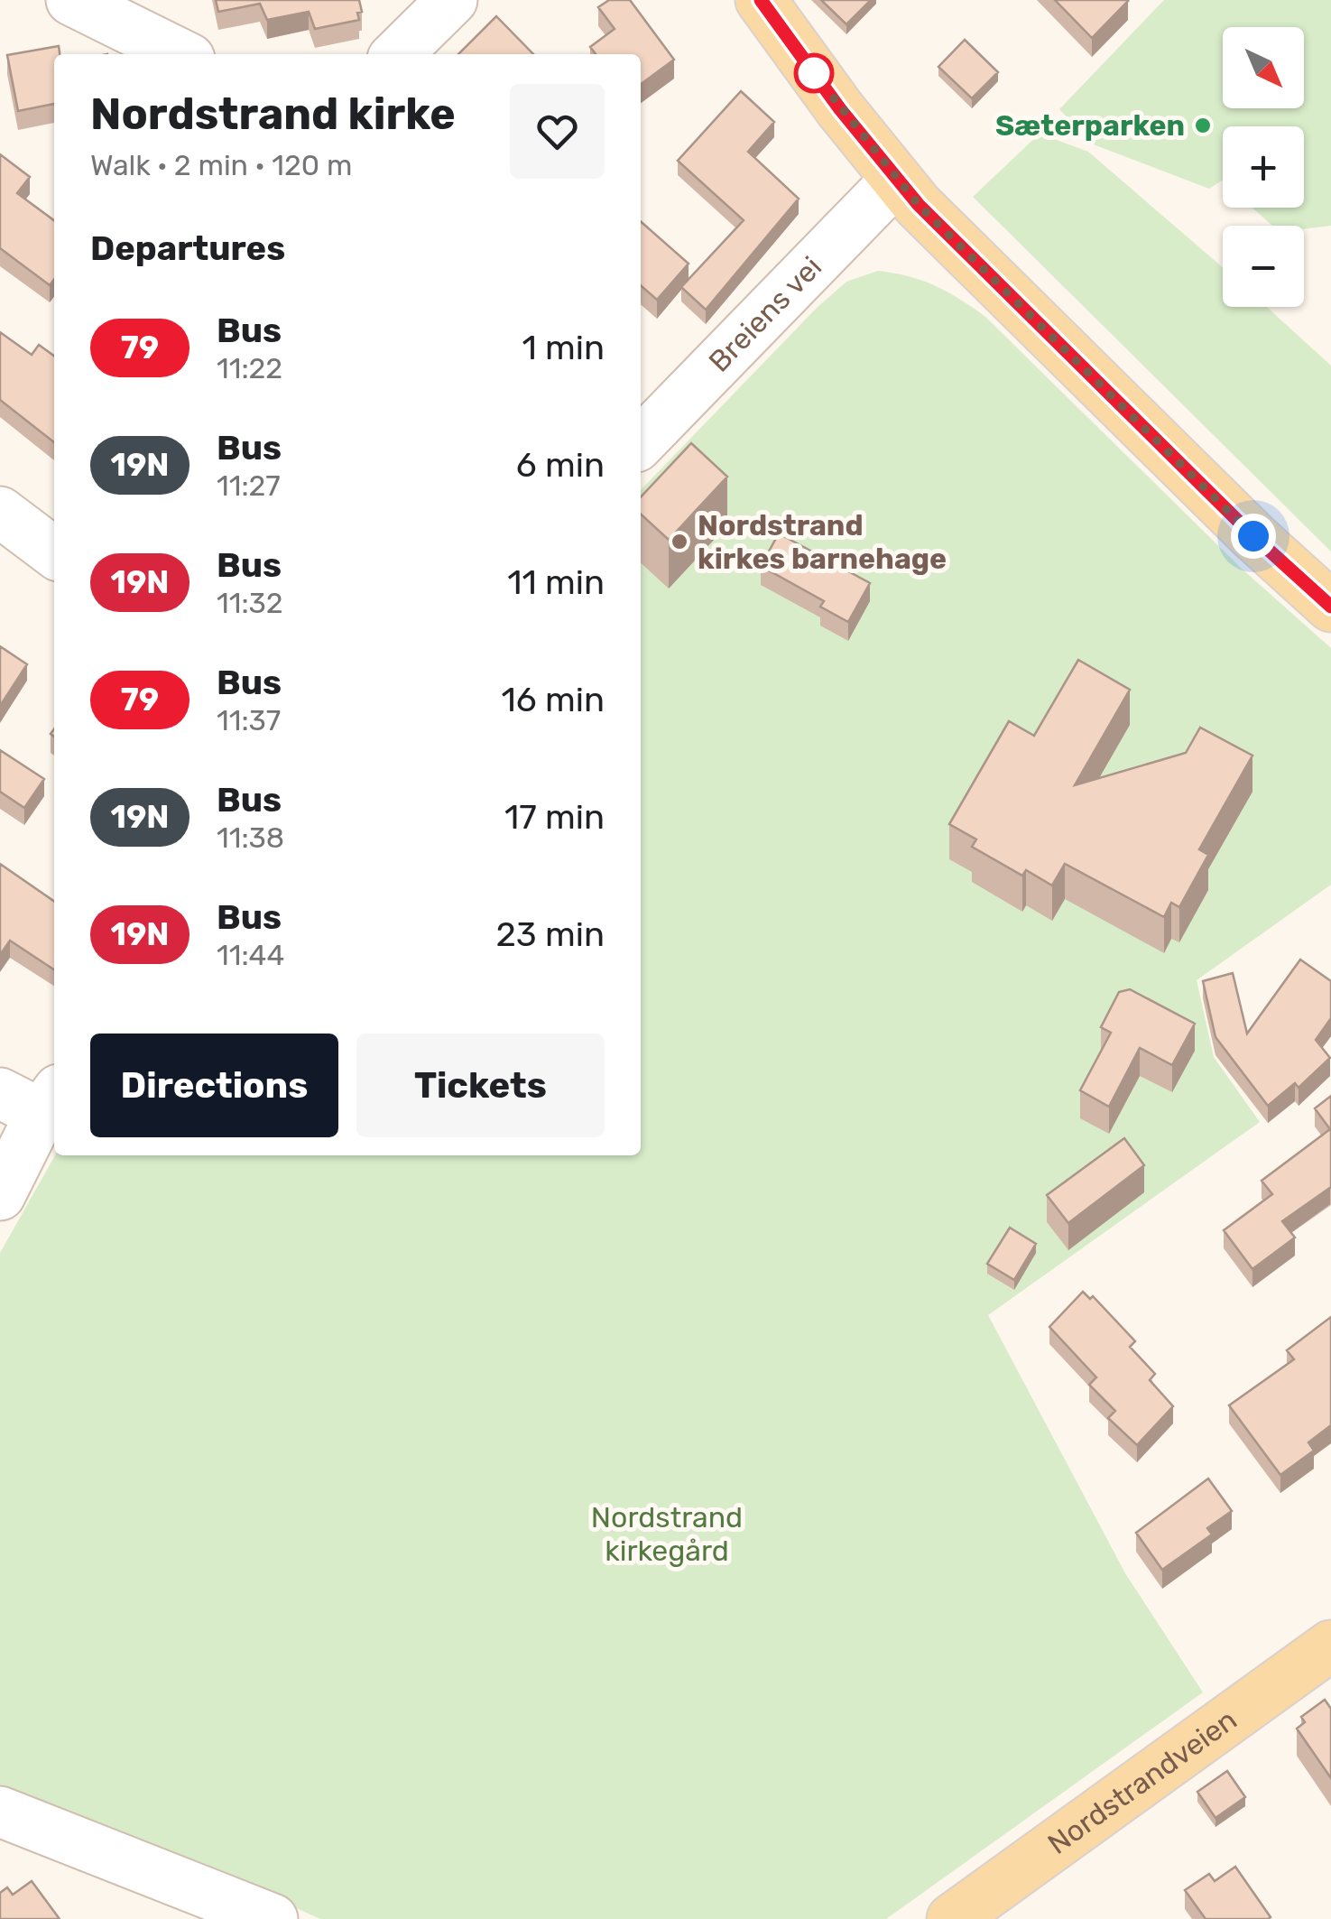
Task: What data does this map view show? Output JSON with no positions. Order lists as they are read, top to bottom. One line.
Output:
{"streets":{"main road":["Nordstrandveien"],"street":["Breiens vei"]},"parks":["Nordstrand kirkegård"],"places":["Sæterparken","Nordstrand kirkes barnehage"],"lines":["bus line 79"],"north":"bottom right","page":{"map_buttons":["+","−"],"heading":[["Nordstrand kirke","Walk · 2 min · 120 m"],"Departures"],"list":[{"mark":"79","name":"Bus","note":"11:22","value":"1 min"},{"mark":"19N","name":"Bus","note":"11:27","value":"6 min"},{"mark":"19N","name":"Bus","note":"11:32","value":"11 min"},{"mark":"79","name":"Bus","note":"11:37","value":"16 min"},{"mark":"19N","name":"Bus","note":"11:38","value":"17 min"},{"mark":"19N","name":"Bus","note":"11:44","value":"23 min"}],"buttons":["Directions","Tickets"]}}
